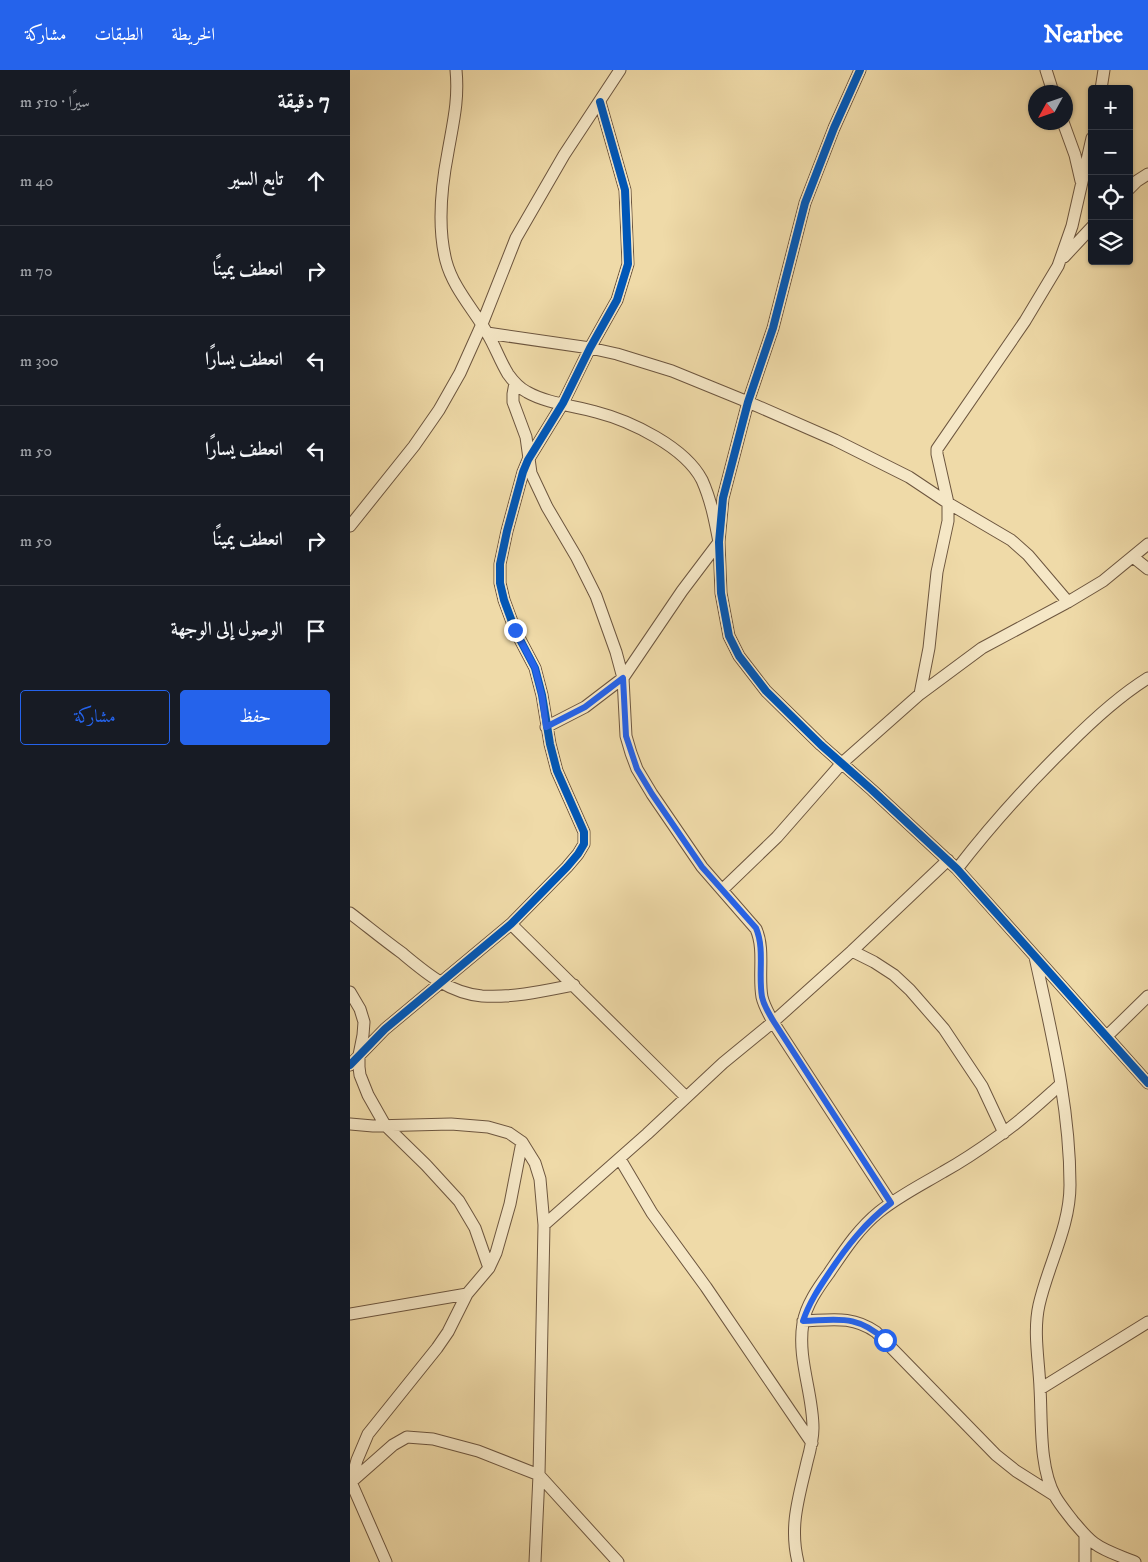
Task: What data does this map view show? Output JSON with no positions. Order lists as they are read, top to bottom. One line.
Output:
{"north":"bottom left","page":{"header":"Nearbee","nav":["الخريطة","الطبقات","مشاركة"],"heading":["7 دقيقة","سيرًا · 510 m"],"map_buttons":["+","−"],"list":[["تابع السير","40 m"],["انعطف يمينًا","70 m"],["انعطف يسارًا","300 m"],["انعطف يسارًا","50 m"],["انعطف يمينًا","50 m"],"الوصول إلى الوجهة"],"buttons":["حفظ","مشاركة"]}}
